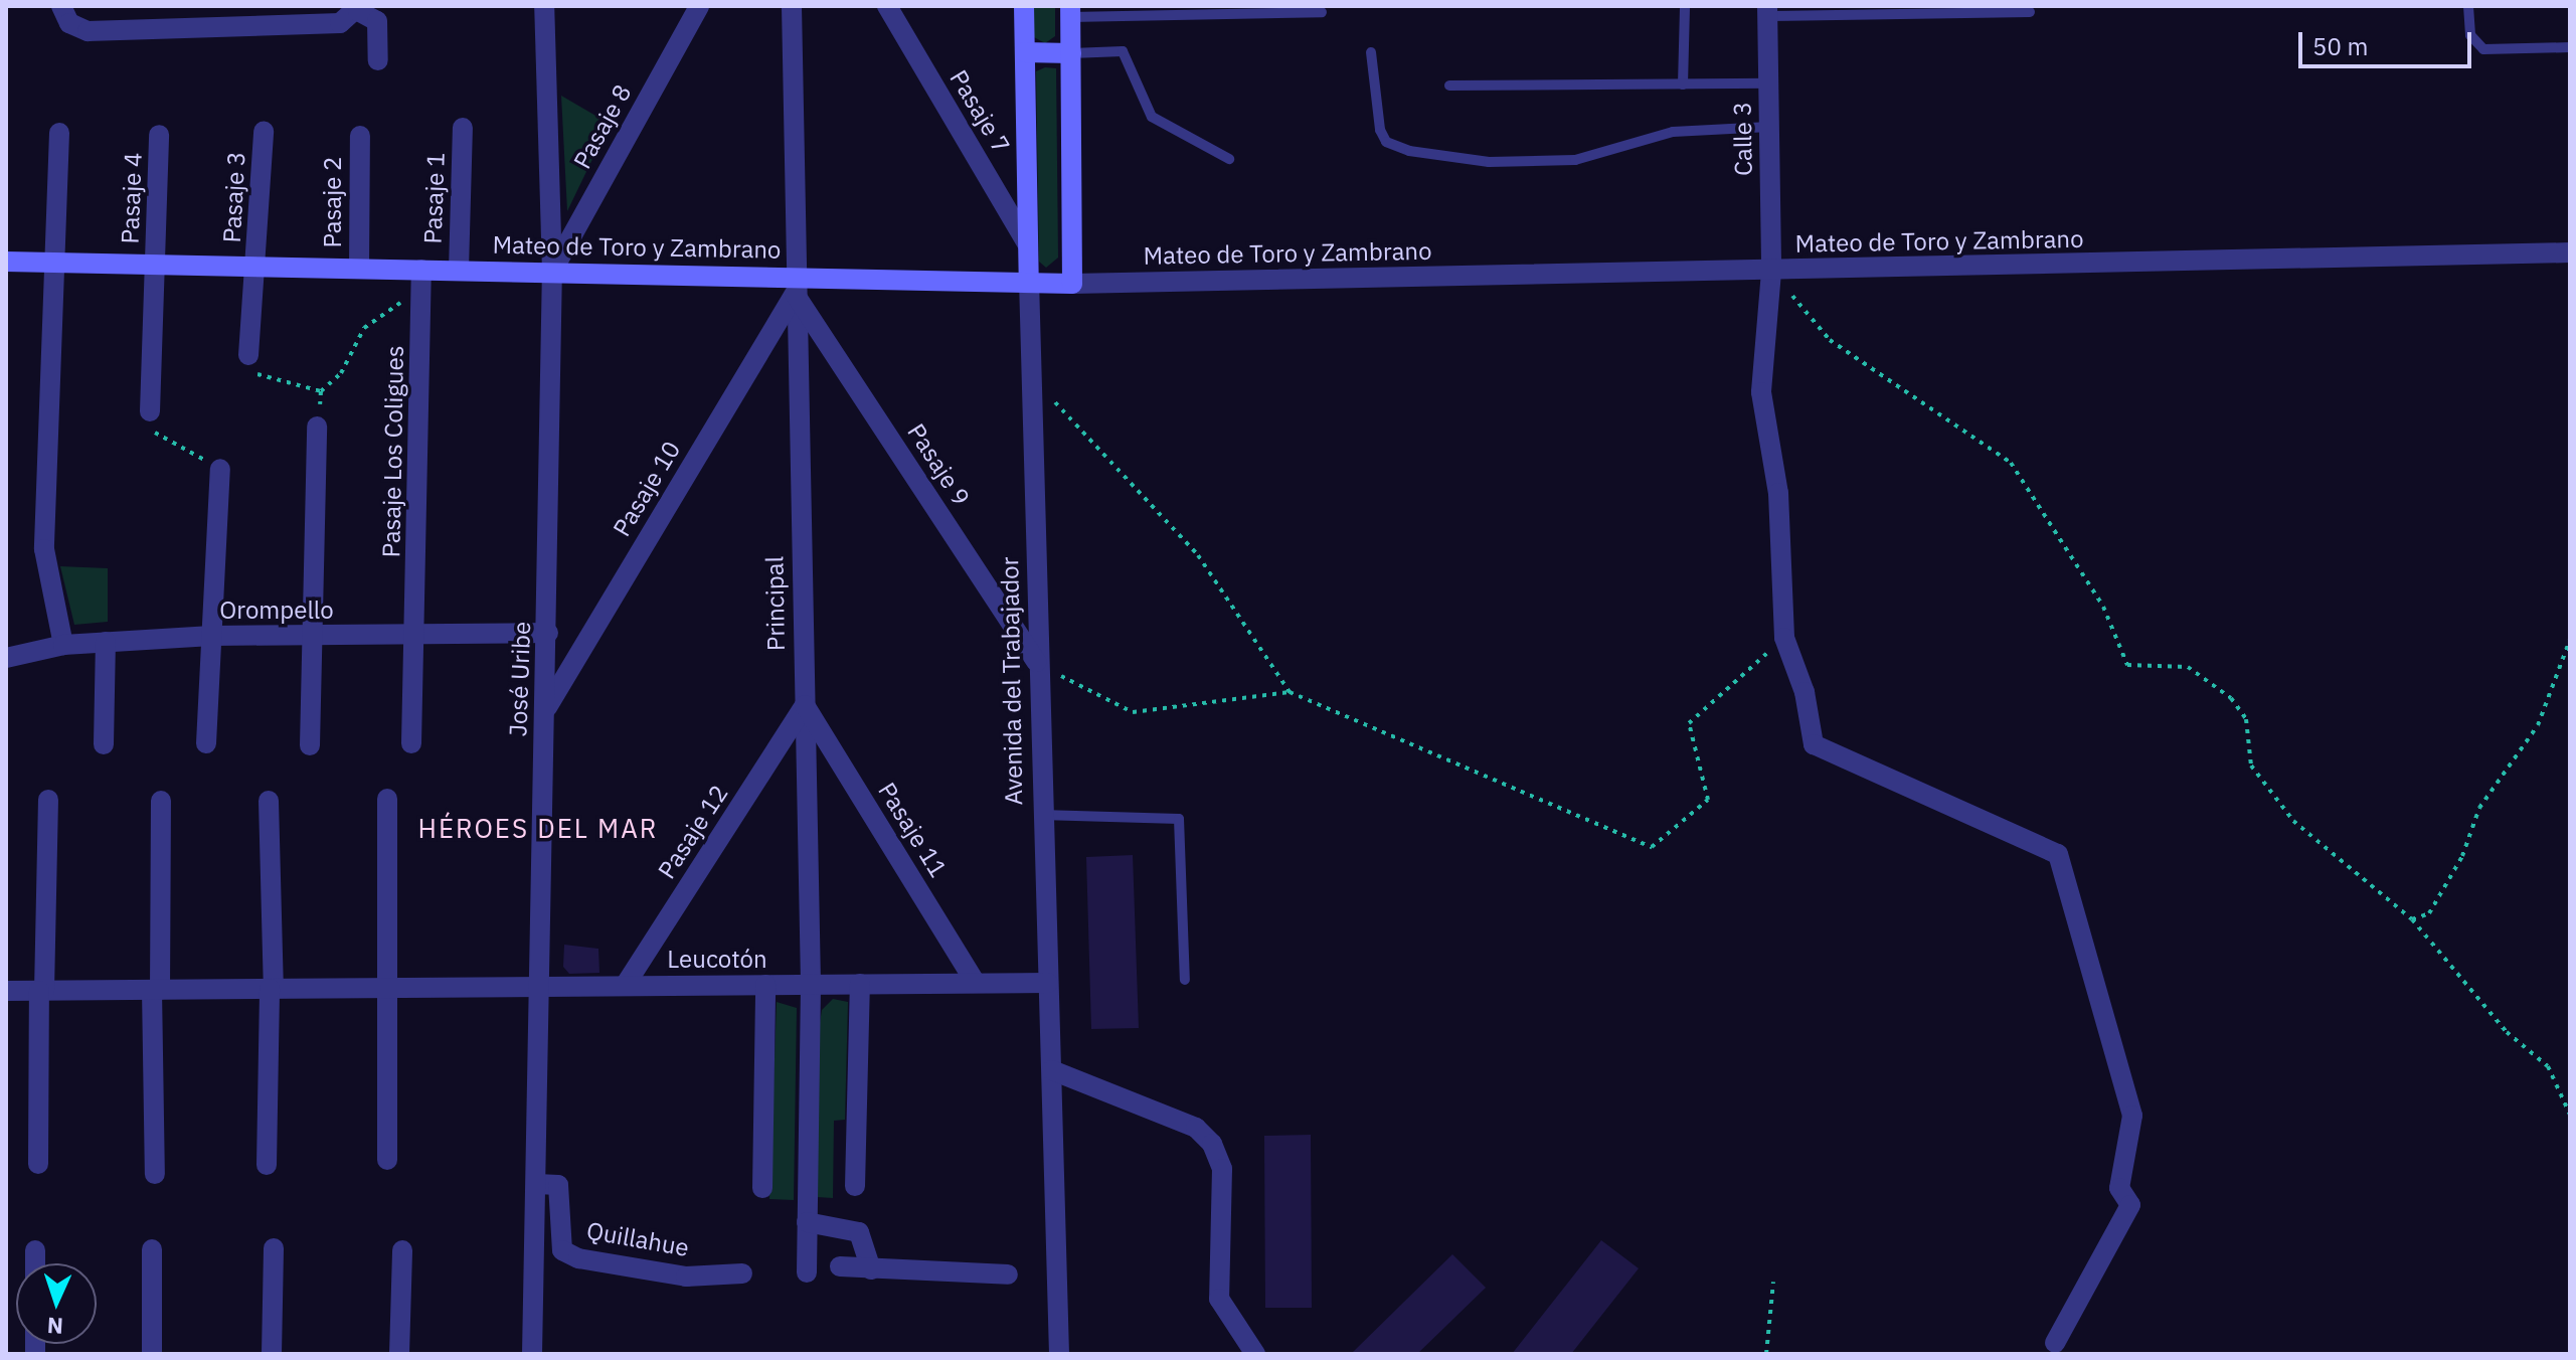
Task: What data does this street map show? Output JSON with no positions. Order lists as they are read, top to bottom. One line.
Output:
{"streets":{"street":["Pasaje 7","Pasaje 8","Calle 3","Pasaje 3","Pasaje 4","Pasaje 1","Pasaje 2","Mateo de Toro y Zambrano","Pasaje Los Coligues","Pasaje 9","Pasaje 10","Principal","Orompello","José Uribe","Avenida del Trabajador","Pasaje 11","Pasaje 12","Leucotón","Quillahue"]},"crossings":[["Pasaje 7","Avenida del Trabajador"],["Pasaje 8","Mateo de Toro y Zambrano"],["Pasaje 8","José Uribe"],["Calle 3","Mateo de Toro y Zambrano"],["Pasaje 3","Mateo de Toro y Zambrano"],["Pasaje 4","Mateo de Toro y Zambrano"],["Pasaje 1","Mateo de Toro y Zambrano"],["Pasaje 2","Mateo de Toro y Zambrano"],["Mateo de Toro y Zambrano","Pasaje Los Coligues"],["Mateo de Toro y Zambrano","Pasaje 9"],["Mateo de Toro y Zambrano","Pasaje 10"],["Mateo de Toro y Zambrano","Principal"],["Mateo de Toro y Zambrano","José Uribe"],["Mateo de Toro y Zambrano","Avenida del Trabajador"],["Pasaje Los Coligues","Orompello"],["Pasaje 9","Pasaje 10"],["Pasaje 9","Principal"],["Pasaje 9","Avenida del Trabajador"],["Pasaje 10","Principal"],["Pasaje 10","José Uribe"],["Principal","Pasaje 11"],["Principal","Pasaje 12"],["Principal","Leucotón"],["Orompello","José Uribe"],["José Uribe","Leucotón"],["José Uribe","Quillahue"],["Avenida del Trabajador","Leucotón"],["Pasaje 11","Pasaje 12"],["Pasaje 11","Leucotón"],["Pasaje 12","Leucotón"]],"districts":["HÉROES DEL MAR"],"scale_bar":"50 m","north":"bottom"}
